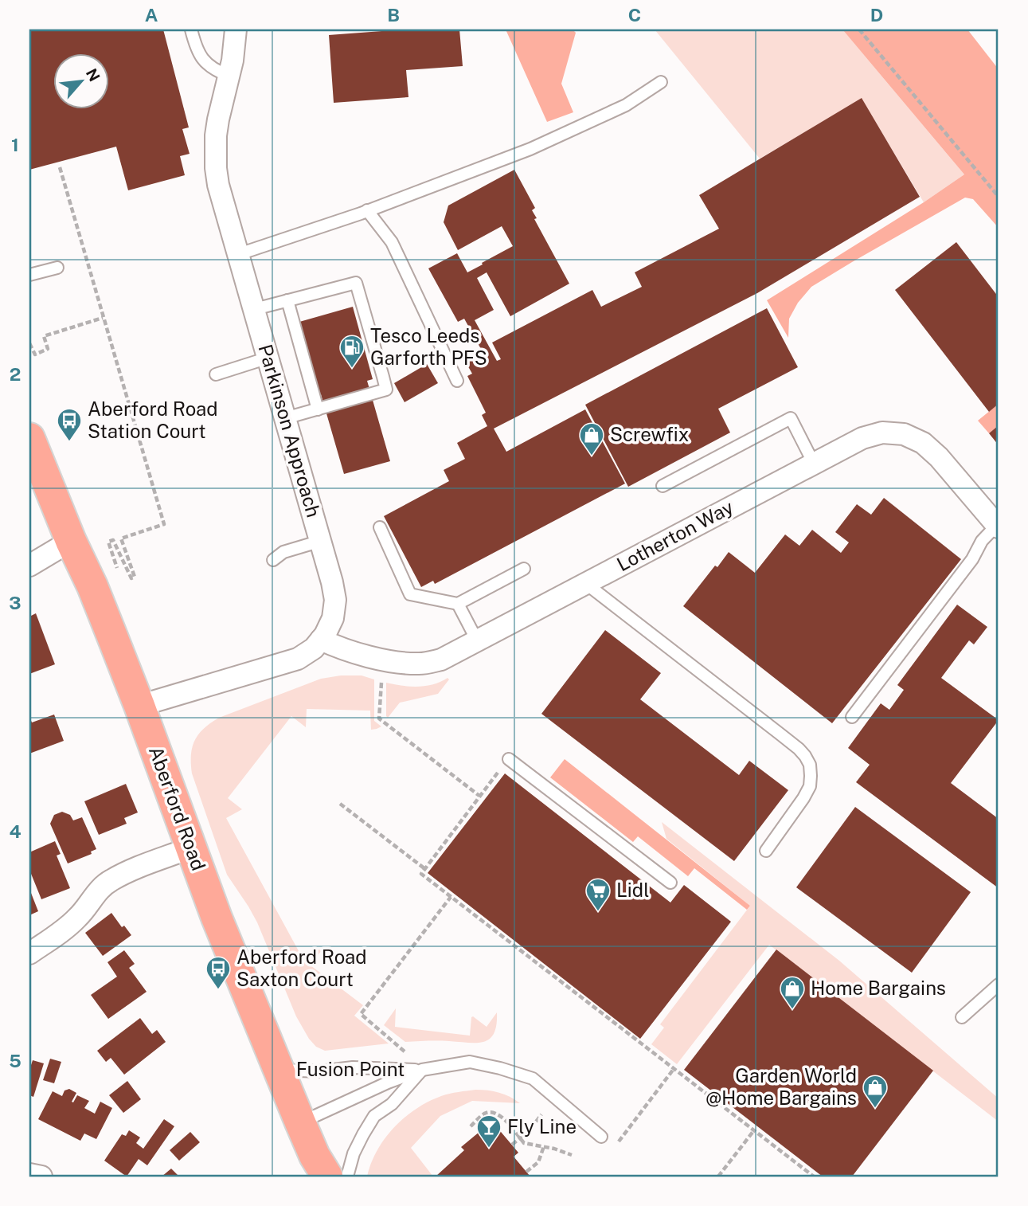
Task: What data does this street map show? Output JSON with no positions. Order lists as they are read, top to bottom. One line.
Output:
{"streets":{"main road":["Aberford Road"],"street":["Parkinson Approach","Lotherton Way"],"lane":["Fusion Point"]},"crossings":[["Parkinson Approach","Lotherton Way"],["Parkinson Approach","Aberford Road"],["Aberford Road","Fusion Point"]],"places":{"fuel station":["Tesco Leeds Garforth PFS"],"bus stop":["Aberford Road Station Court","Aberford Road Saxton Court"],"shop":["Screwfix","Home Bargains","Garden World @Home Bargains"],"supermarket":["Lidl"],"bar":["Fly Line"]},"north":"top right","grid":{"columns":["A","B","C","D"],"rows":["1","2","3","4","5"]}}
